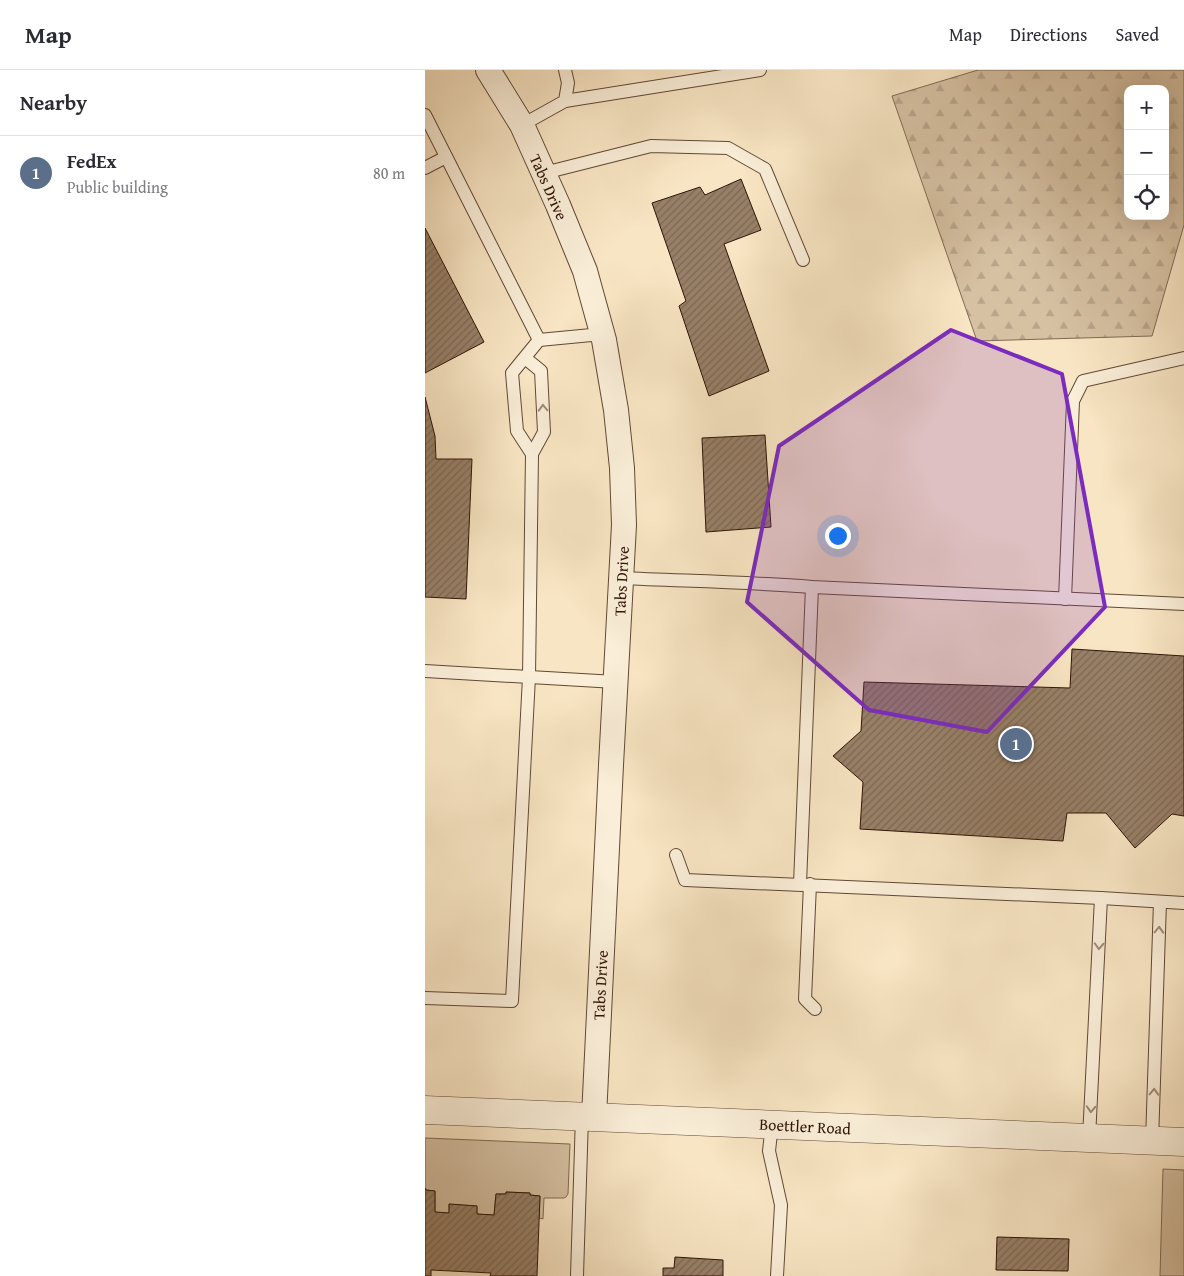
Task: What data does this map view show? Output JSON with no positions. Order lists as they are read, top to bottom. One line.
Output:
{"streets":{"street":["Tabs Drive","Boettler Road"]},"crossings":[["Tabs Drive","Boettler Road"]],"page":{"header":"Map","nav":["Map","Directions","Saved"],"heading":"Nearby","map_buttons":["+","−"],"list":[{"mark":"1","name":"FedEx","note":"Public building","value":"80 m"}],"pins":"1"}}
